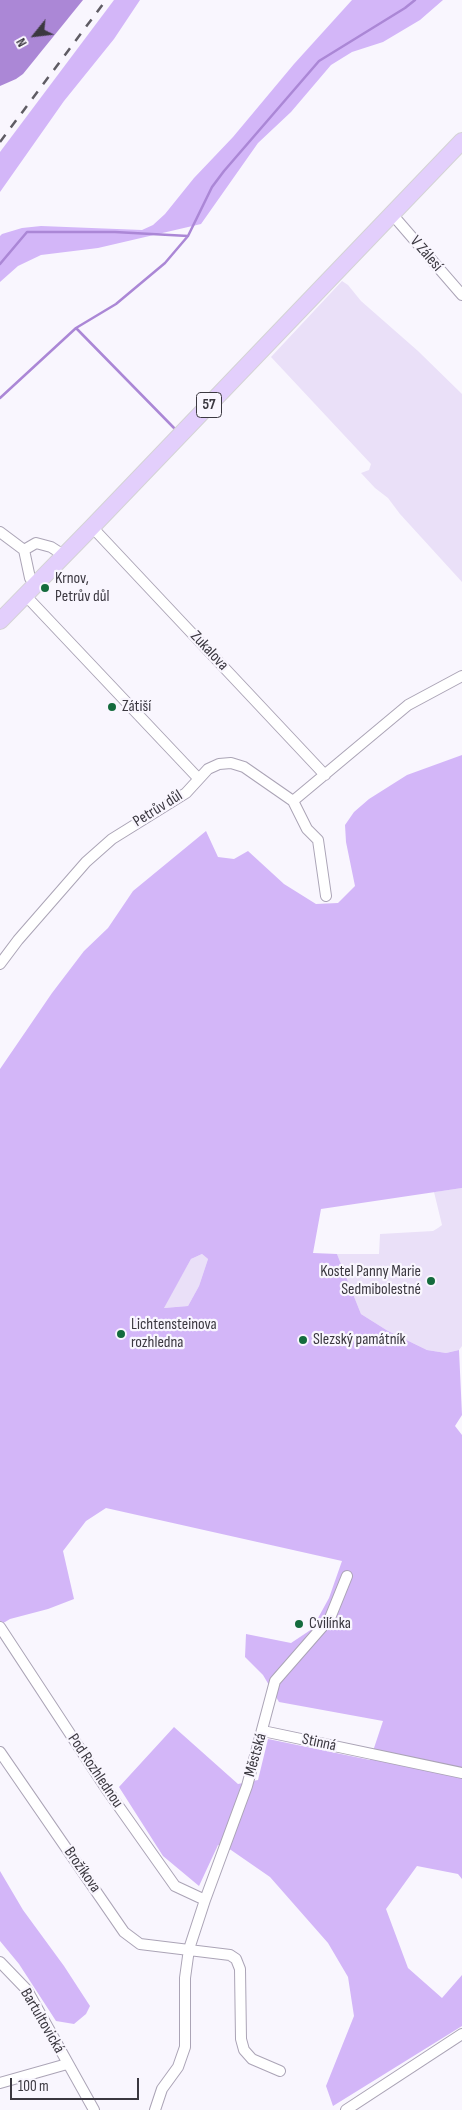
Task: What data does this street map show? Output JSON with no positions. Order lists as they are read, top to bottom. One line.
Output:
{"streets":{"main road":["57"],"street":["V Zálesí","Zukalova","Petrův důl","Stinná","Městská","Pod Rozhlednou","Brožíkova","Bartultovická"]},"crossings":[["V Zálesí","57"],["57","Zukalova"],["Stinná","Městská"],["Městská","Pod Rozhlednou"],["Městská","Brožíkova"]],"places":["Krnov, Petrův důl","Zátiší","Kostel Panny Marie Sedmibolestné","Lichtensteinova rozhledna","Slezský památník","Cvilínka"],"scale_bar":"100 m","north":"bottom left"}
